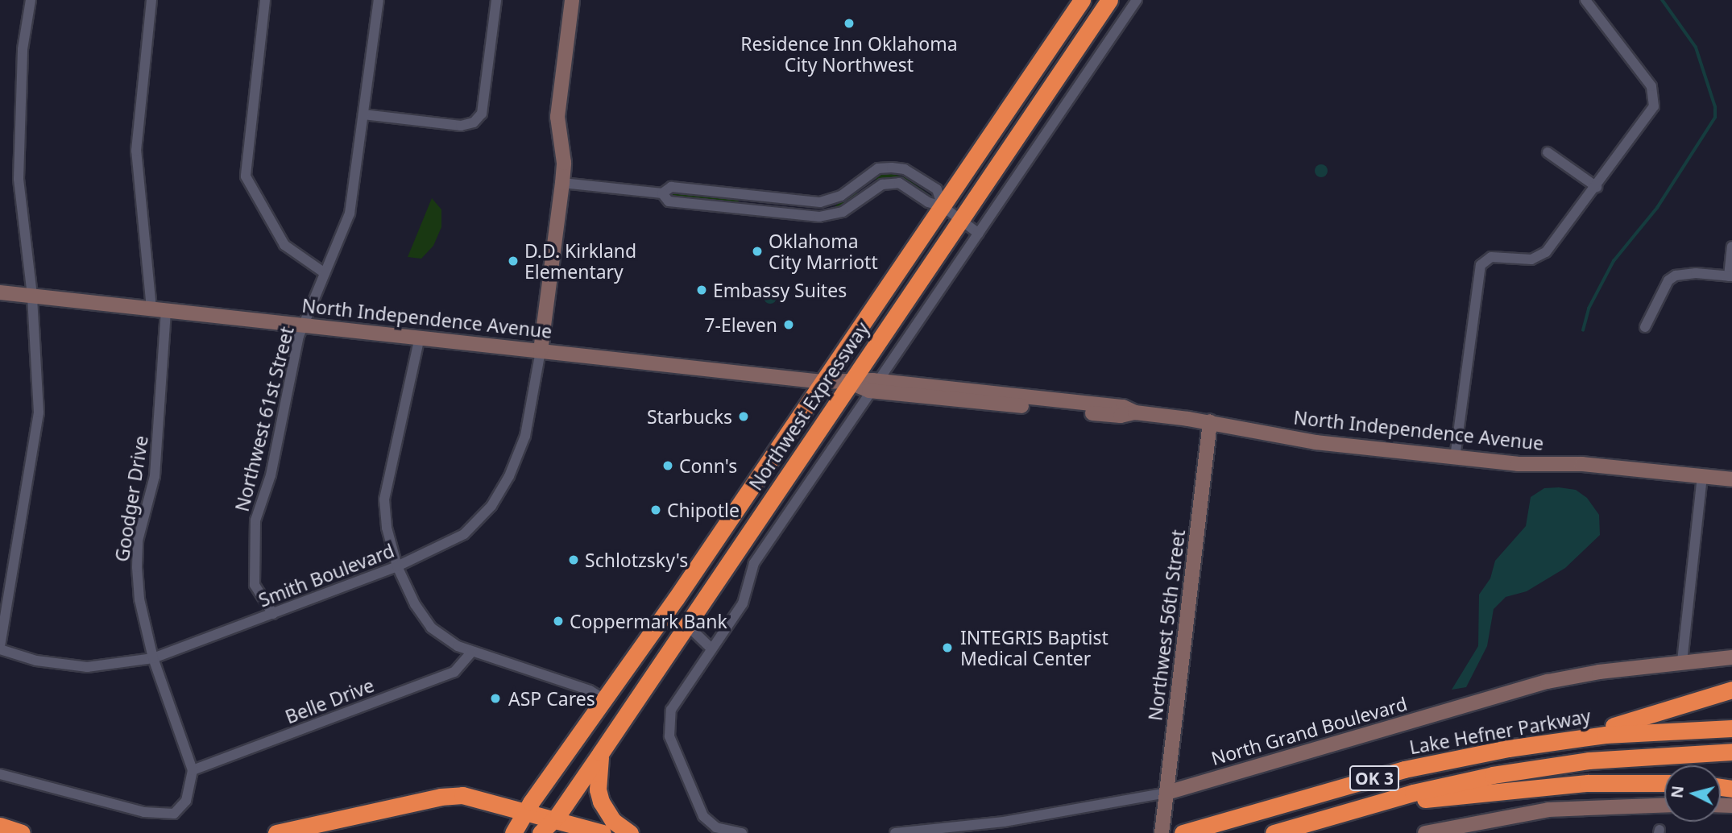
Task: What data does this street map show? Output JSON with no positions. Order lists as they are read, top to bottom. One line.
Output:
{"streets":{"highway":["Northwest Expressway","Lake Hefner Parkway","OK 3"],"street":["North Independence Avenue","Northwest 61st Street","Goodger Drive","Smith Boulevard","Northwest 56th Street","Belle Drive","North Grand Boulevard"]},"crossings":[["North Independence Avenue","Northwest Expressway"],["North Independence Avenue","Northwest 61st Street"],["North Independence Avenue","Goodger Drive"],["North Independence Avenue","Smith Boulevard"],["North Independence Avenue","Northwest 56th Street"],["Northwest 61st Street","Smith Boulevard"],["Goodger Drive","Smith Boulevard"],["Goodger Drive","Belle Drive"],["Northwest 56th Street","North Grand Boulevard"]],"places":["Residence Inn Oklahoma City Northwest","Oklahoma City Marriott","D.D. Kirkland Elementary","Embassy Suites","7-Eleven","Starbucks","Conn's","Chipotle","Schlotzsky's","Coppermark Bank","INTEGRIS Baptist Medical Center","ASP Cares"],"north":"left"}
